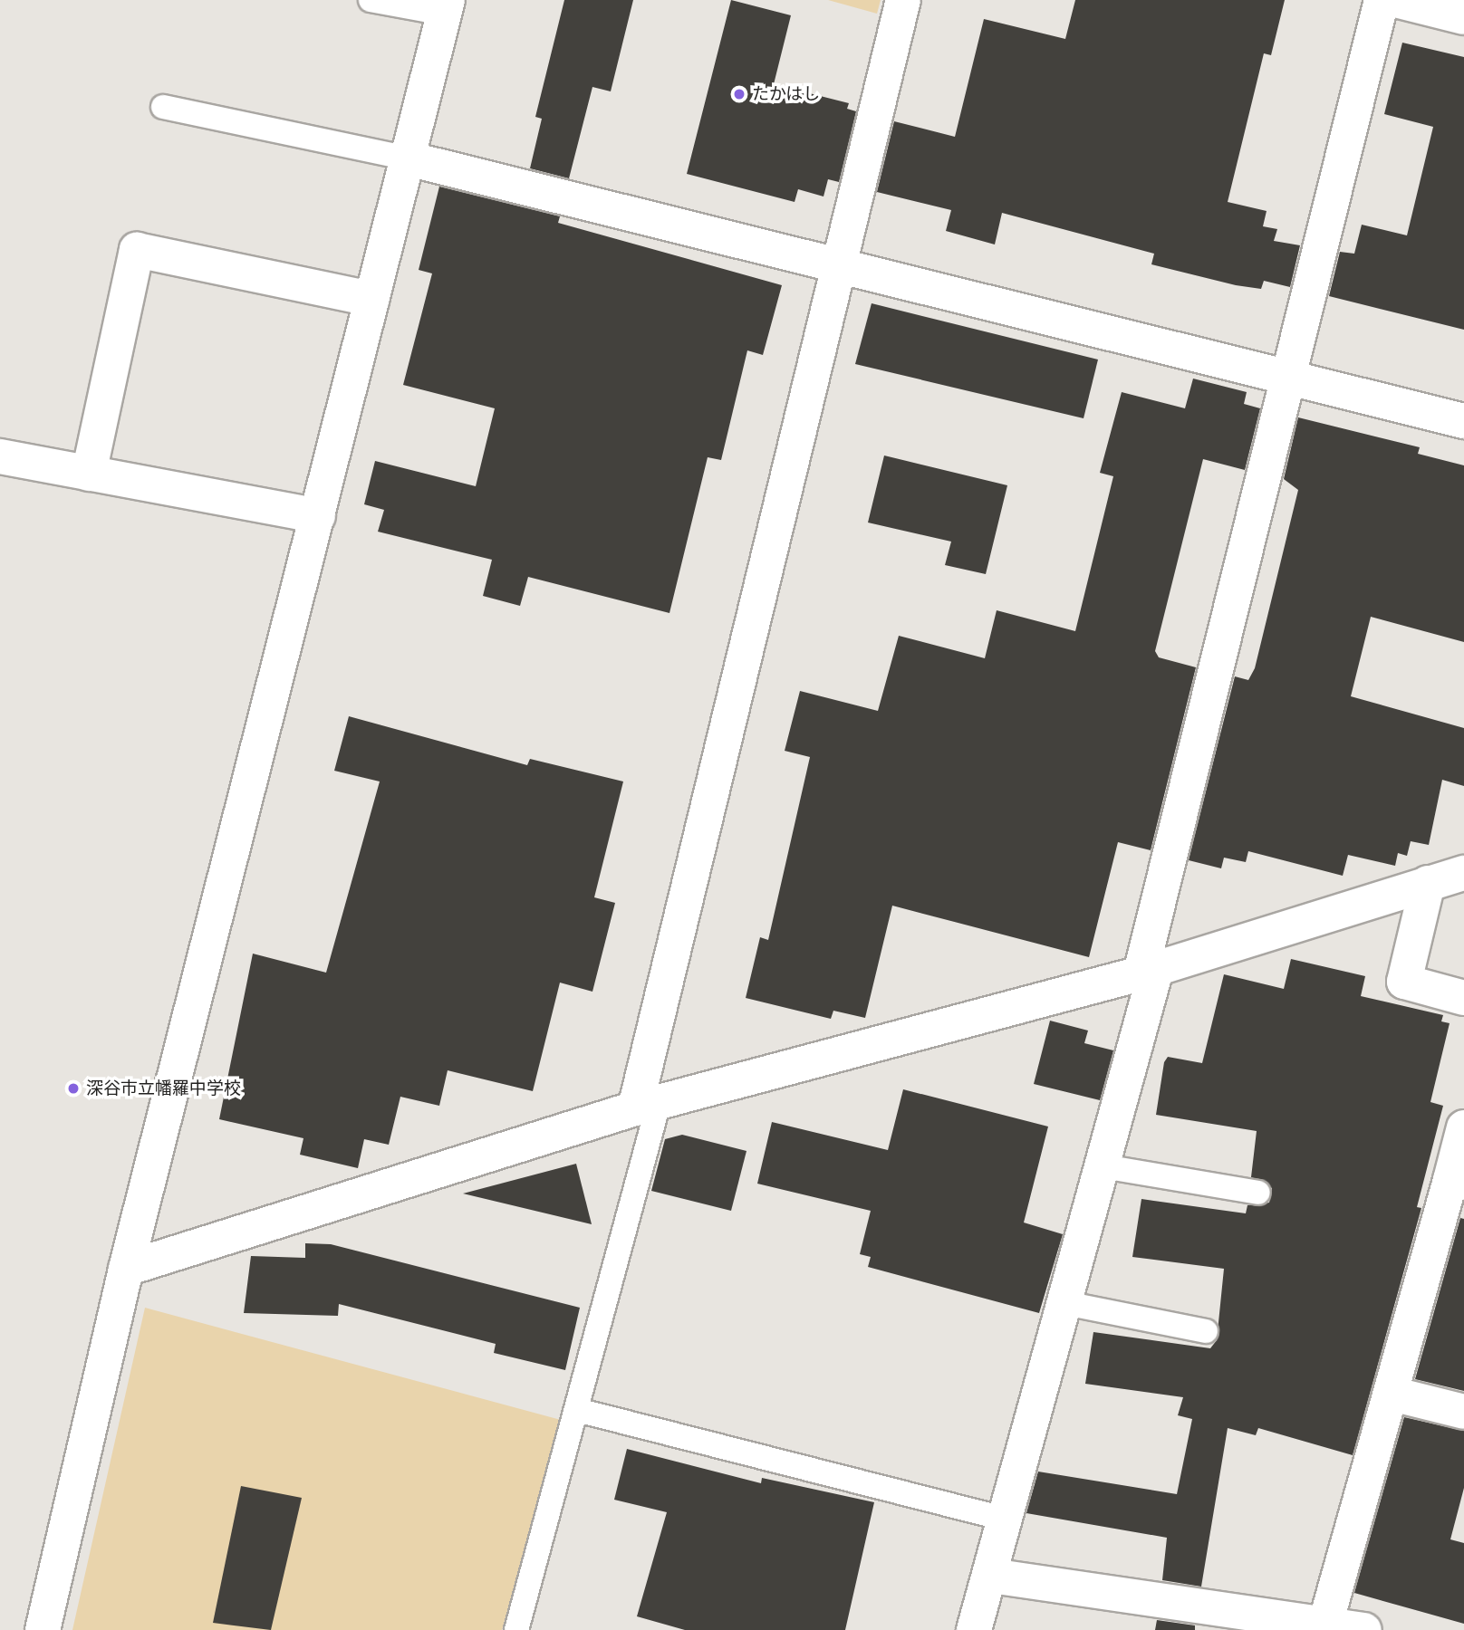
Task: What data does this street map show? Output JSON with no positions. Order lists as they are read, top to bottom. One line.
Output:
{"places":["たかはし","深谷市立幡羅中学校"]}
